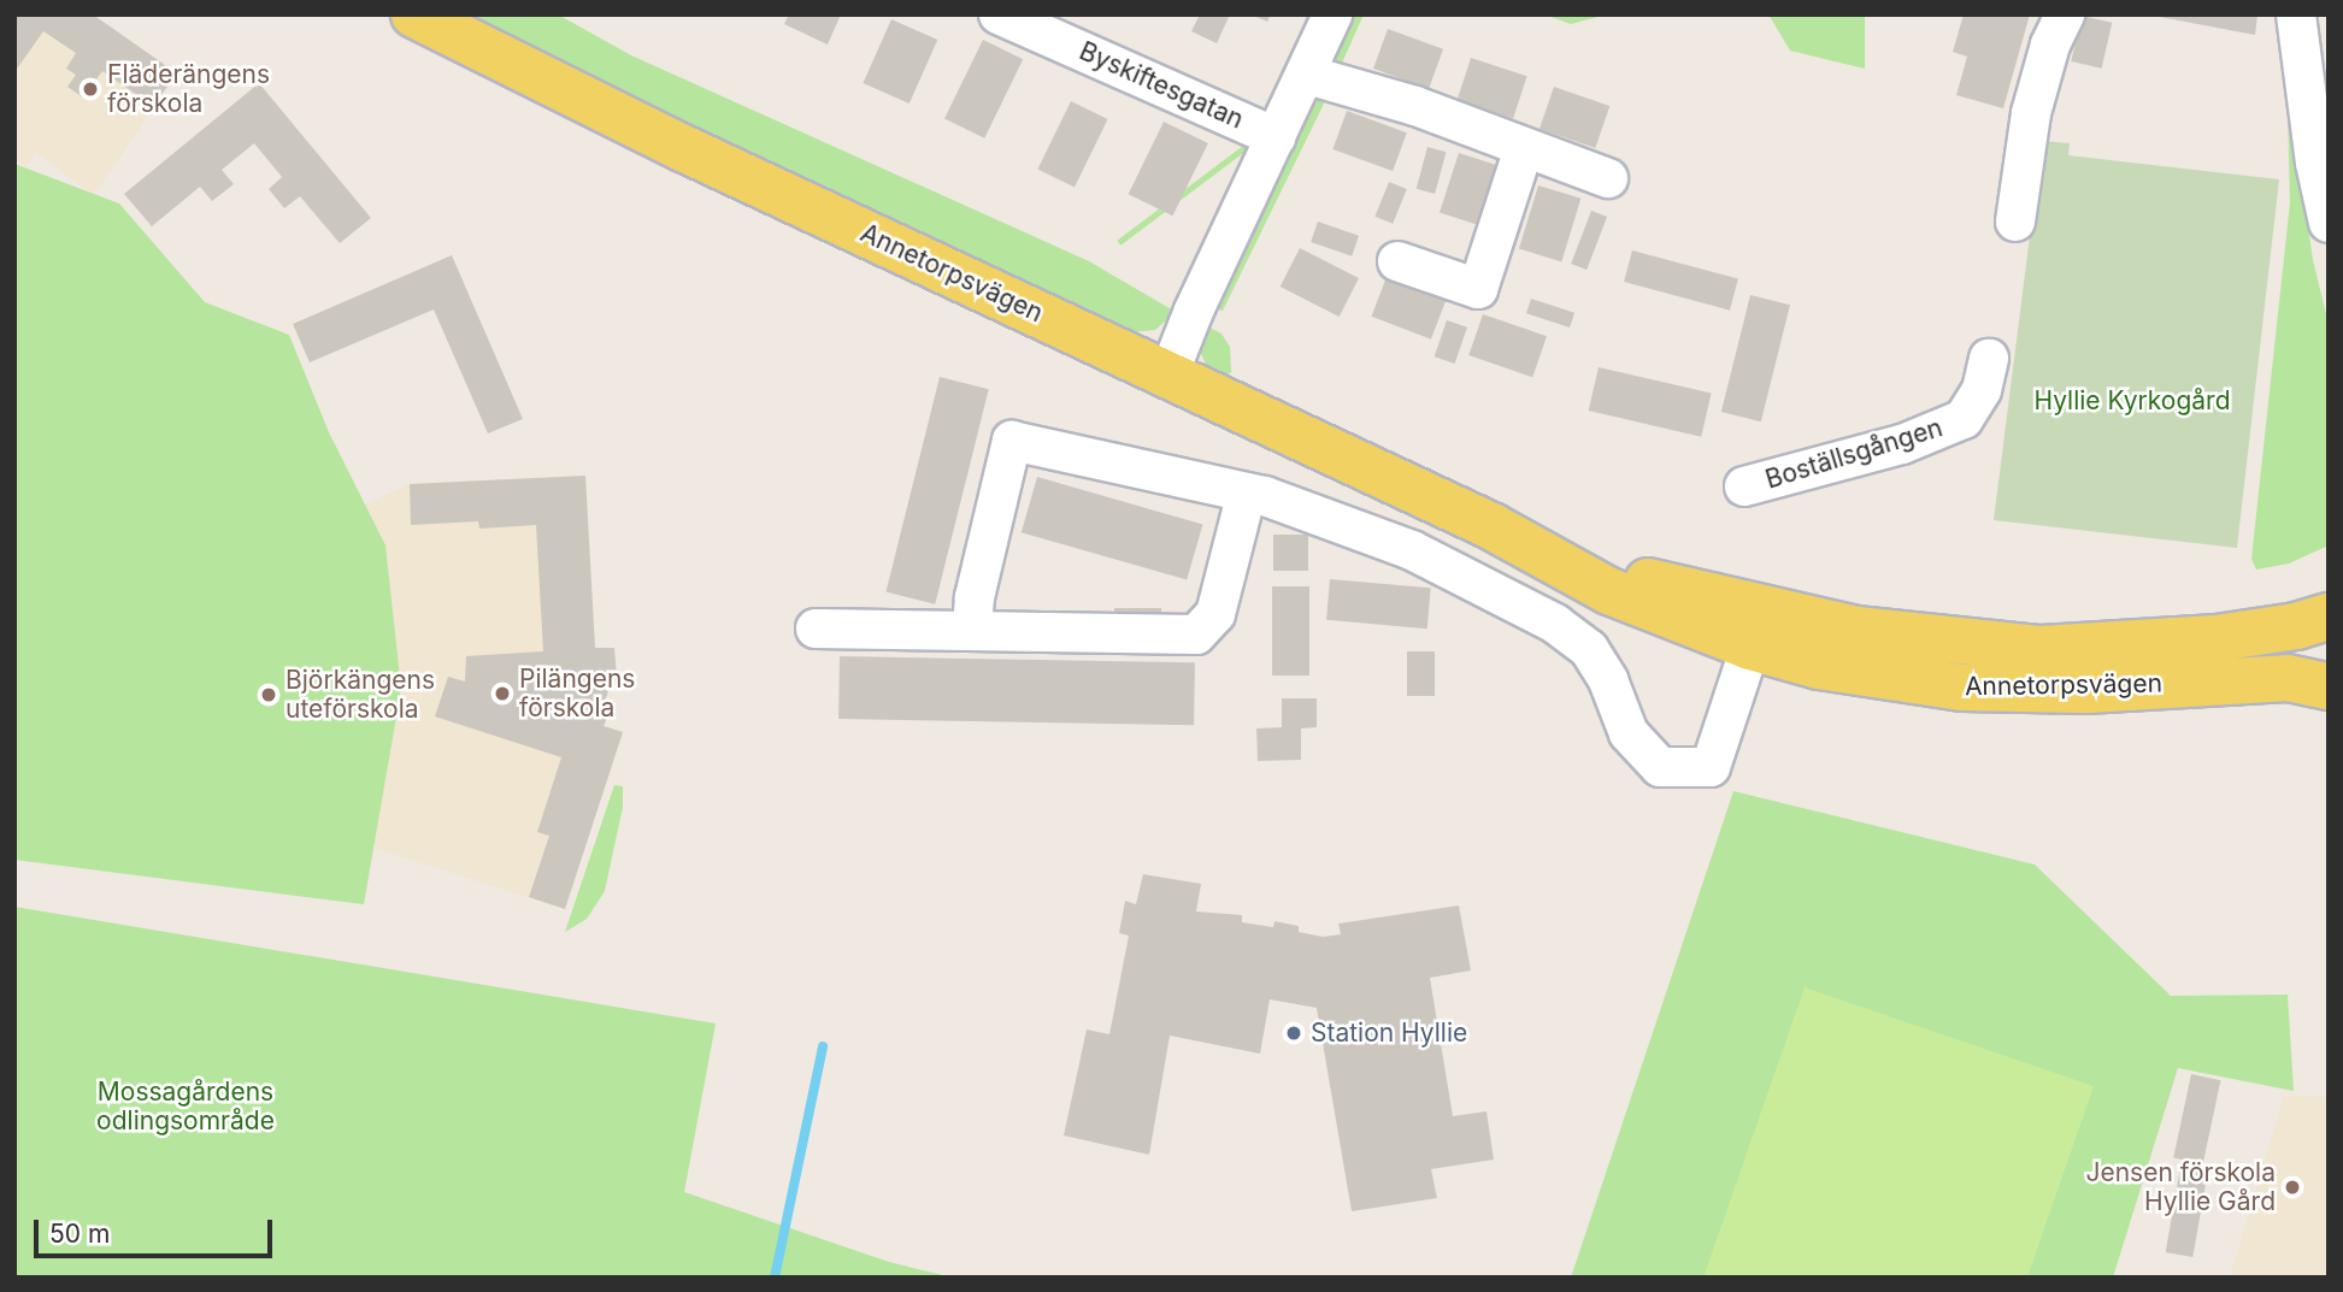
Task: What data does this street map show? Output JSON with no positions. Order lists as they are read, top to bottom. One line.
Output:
{"streets":{"main road":["Annetorpsvägen"],"street":["Byskiftesgatan","Boställsgången"]},"crossings":[["Byskiftesgatan","Annetorpsvägen"]],"parks":["Hyllie Kyrkogård","Mossagårdens odlingsområde"],"places":["Fläderängens förskola","Pilängens förskola","Björkängens uteförskola","Station Hyllie","Jensen förskola Hyllie Gård"],"scale_bar":"50 m"}
